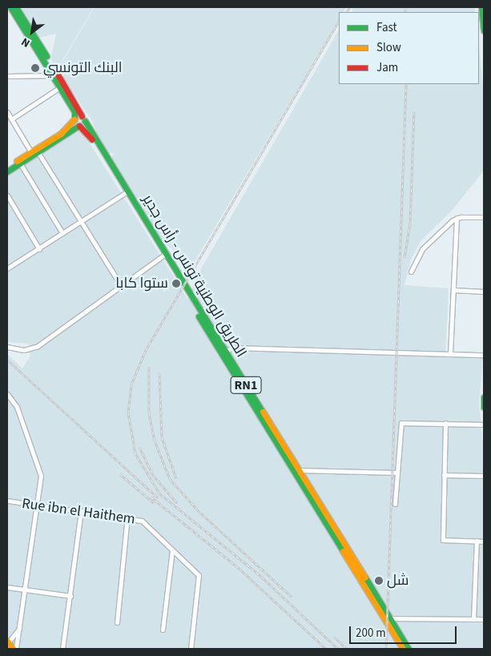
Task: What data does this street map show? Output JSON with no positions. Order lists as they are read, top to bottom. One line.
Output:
{"streets":{"main road":["الطريق الوطنية تونس - رأس جدير","RN1"],"street":["Rue ibn el Haithem"]},"crossings":[["الطريق الوطنية تونس - رأس جدير","RN1"]],"places":["البنك التونسي","ستوا كابا","شل"],"legend":["Fast","Slow","Jam"],"scale_bar":"200 m","north":"bottom left"}
